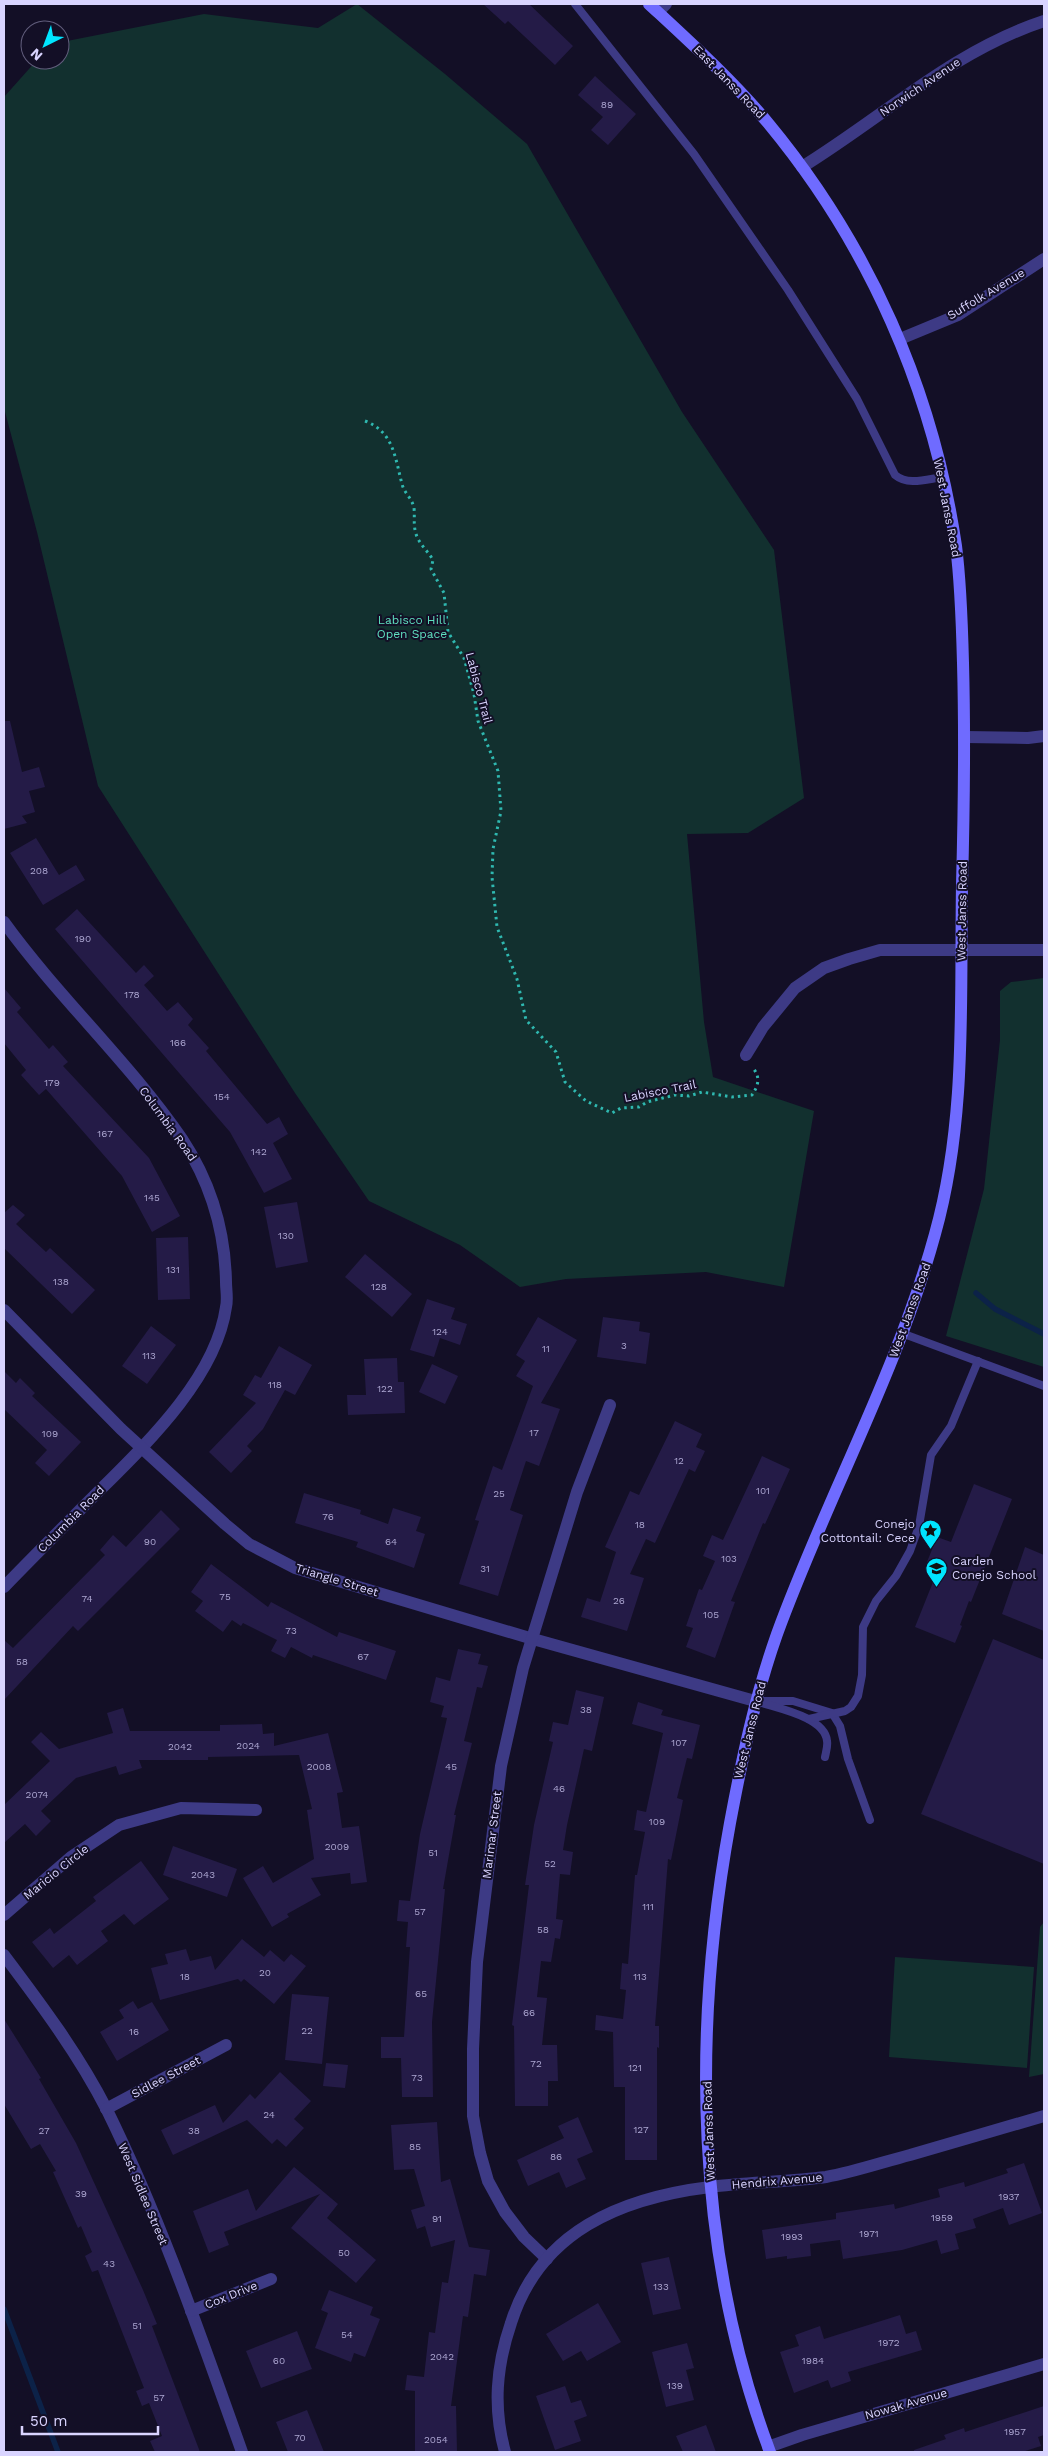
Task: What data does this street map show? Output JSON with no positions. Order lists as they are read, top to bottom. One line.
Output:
{"streets":{"main road":["East Janss Road","West Janss Road"],"street":["Norwich Avenue","Suffolk Avenue","Columbia Road","Triangle Street","Marimar Street","Maricio Circle","Sidlee Street","Hendrix Avenue","West Sidlee Street","Cox Drive","Nowak Avenue"],"path":["Labisco Trail"]},"crossings":[["East Janss Road","Norwich Avenue"],["East Janss Road","West Janss Road"],["Norwich Avenue","West Janss Road"],["Suffolk Avenue","West Janss Road"],["West Janss Road","Triangle Street"],["West Janss Road","Hendrix Avenue"],["West Janss Road","Nowak Avenue"],["Columbia Road","Triangle Street"],["Triangle Street","Marimar Street"],["Marimar Street","Hendrix Avenue"],["Sidlee Street","West Sidlee Street"],["West Sidlee Street","Cox Drive"]],"parks":["Labisco Hill Open Space"],"places":{"place":["Conejo Cottontail: Cece"],"school or university":["Carden Conejo School"]},"house_numbers":["89","208","190","178","166","179","154","167","142","145","130","131","138","128","124","3","11","113","118","122","17","109","12","101","25","76","18","90","64","103","31","75","74","26","105","73","67","58","38","107","2024","2042","2008","45","46","2074","109","2009","51","52","2043","111","57","58","20","18","113","65","66","22","16","72","121","73","24","127","27","38","85","86","39","1937","1959","91","1971","1993","50","43","133","51","54","1972","2042","60","1984","139","57","1957","70","2054"],"scale_bar":"50 m","north":"bottom left"}
